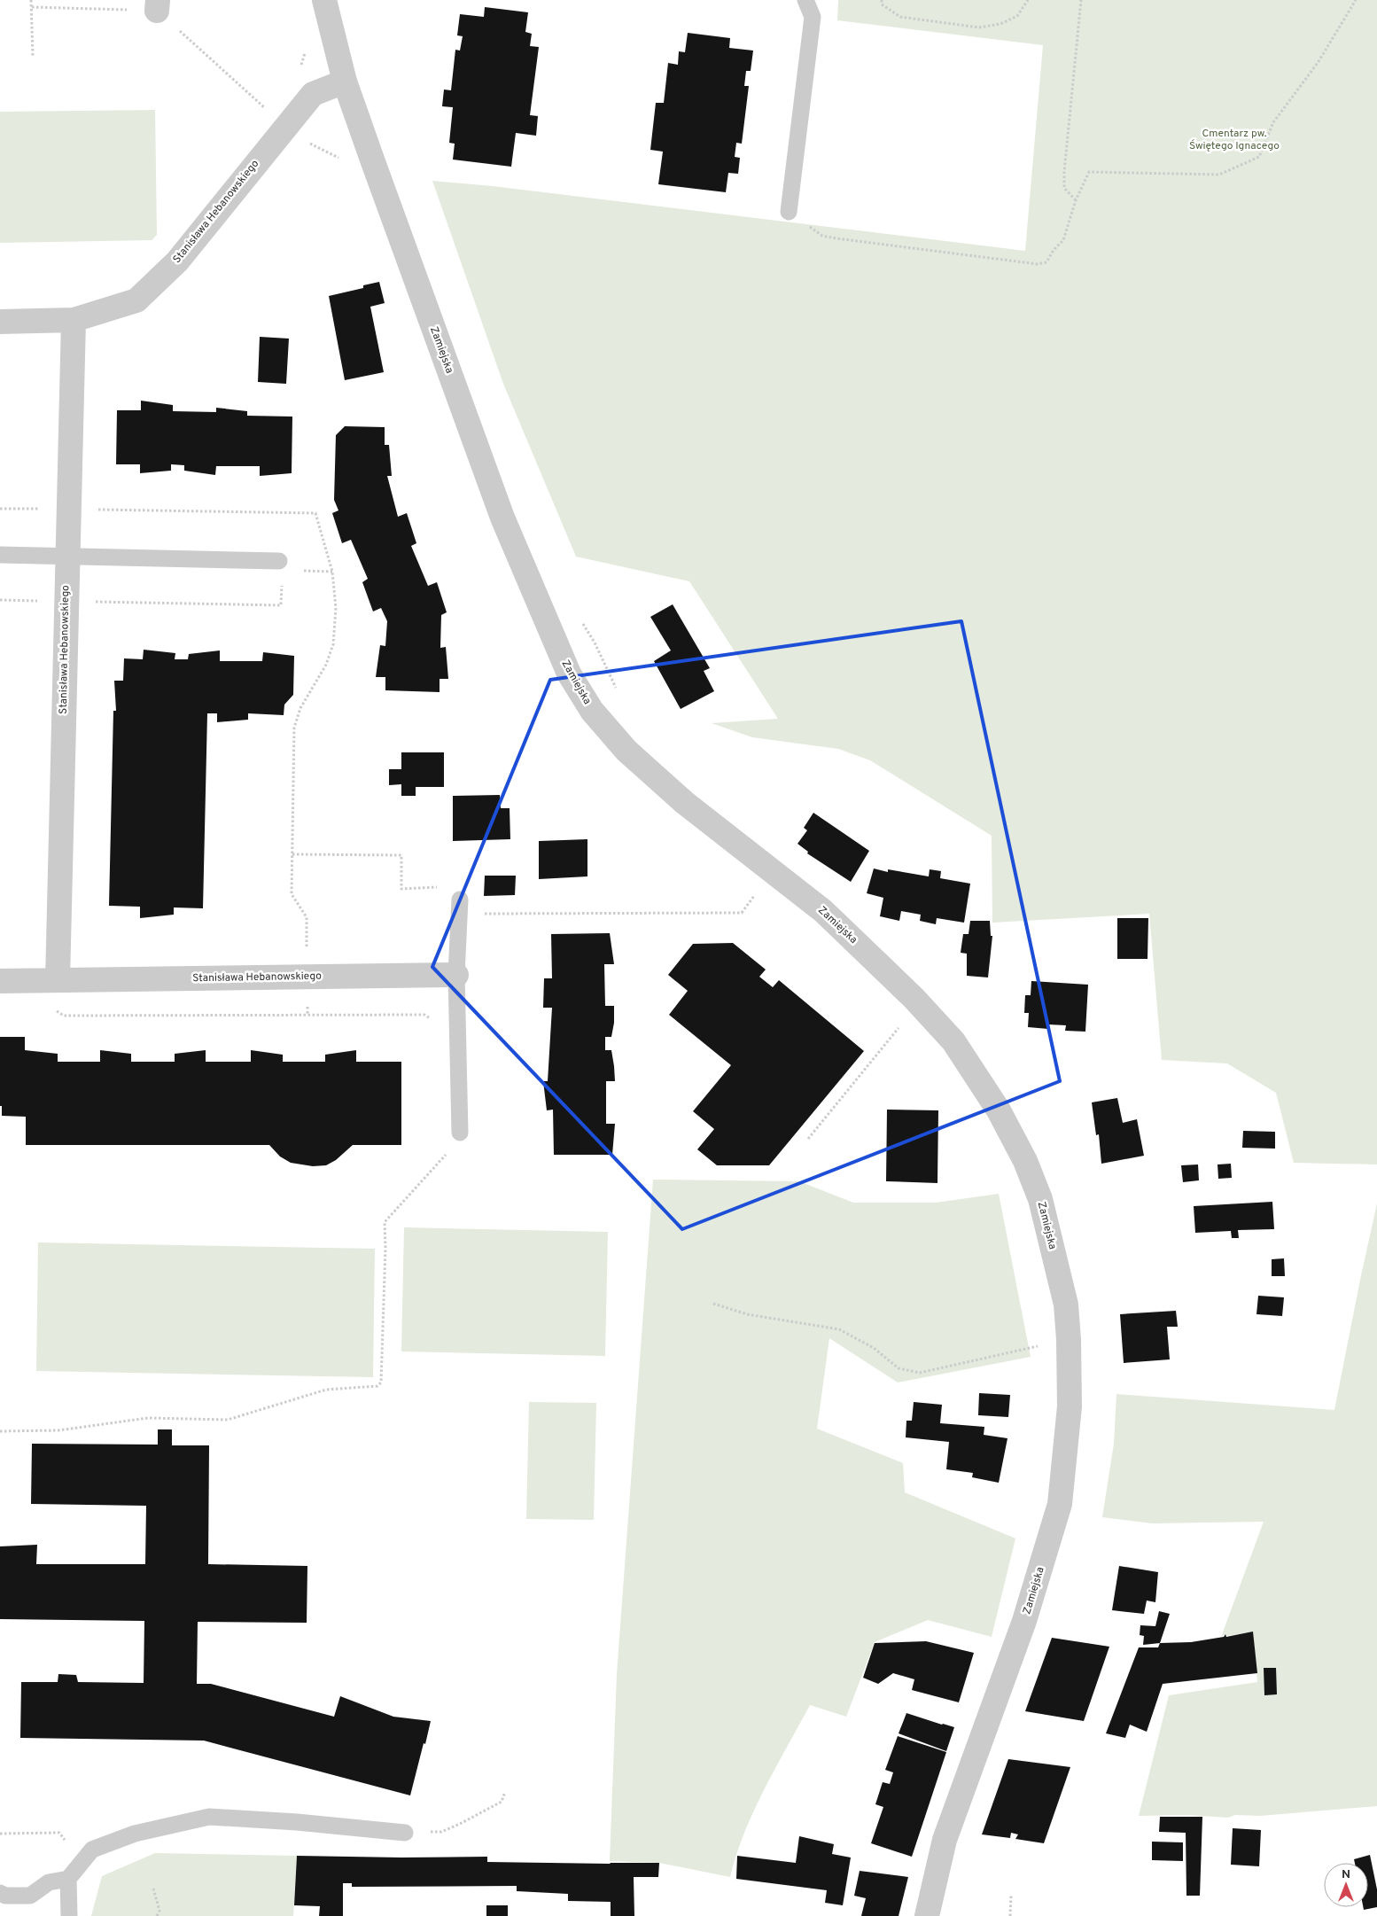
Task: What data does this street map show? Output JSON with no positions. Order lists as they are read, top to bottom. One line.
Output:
{"streets":{"street":["Stanisława Hebanowskiego","Zamiejska"]},"crossings":[["Stanisława Hebanowskiego","Zamiejska"]],"parks":["Cmentarz pw. Świętego Ignacego"],"north":"top"}
